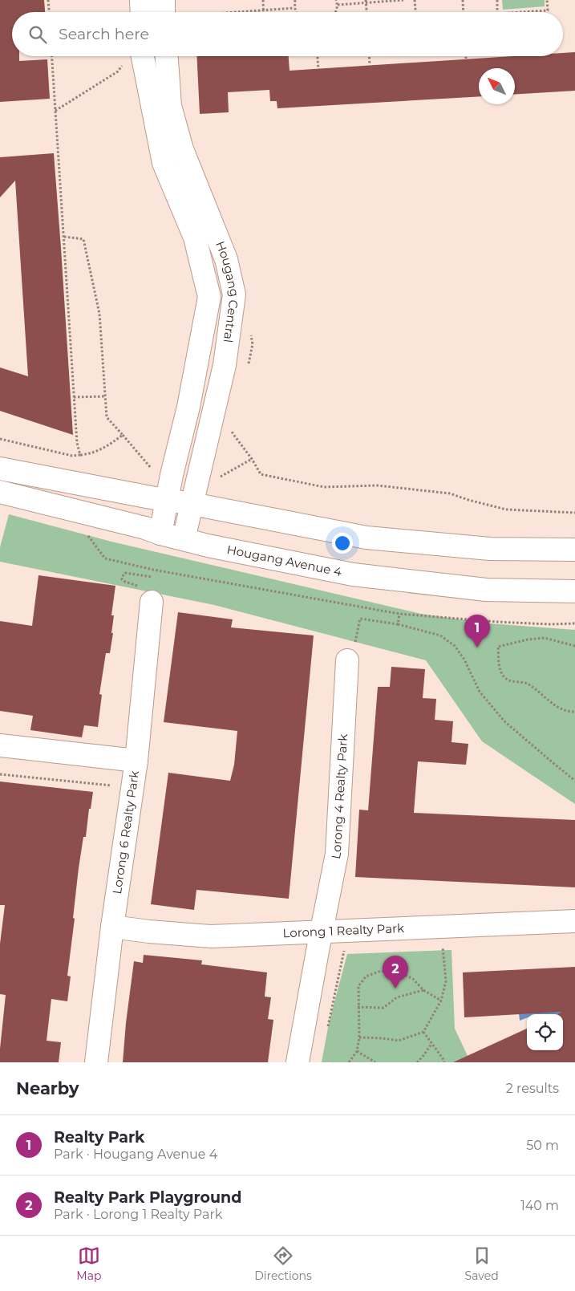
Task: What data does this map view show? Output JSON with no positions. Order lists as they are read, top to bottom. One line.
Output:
{"streets":{"street":["Hougang Central","Hougang Avenue 4","Lorong 4 Realty Park","Lorong 6 Realty Park","Lorong 1 Realty Park"]},"crossings":[["Hougang Central","Hougang Avenue 4"],["Lorong 4 Realty Park","Lorong 1 Realty Park"],["Lorong 6 Realty Park","Lorong 1 Realty Park"]],"north":"top left","page":{"search":"Search here","pins":["1","2"],"heading":["Nearby","2 results"],"list":[{"mark":"1","name":"Realty Park","note":"Park · Hougang Avenue 4","value":"50 m"},{"mark":"2","name":"Realty Park Playground","note":"Park · Lorong 1 Realty Park","value":"140 m"}],"nav":["Map","Directions","Saved"]}}
